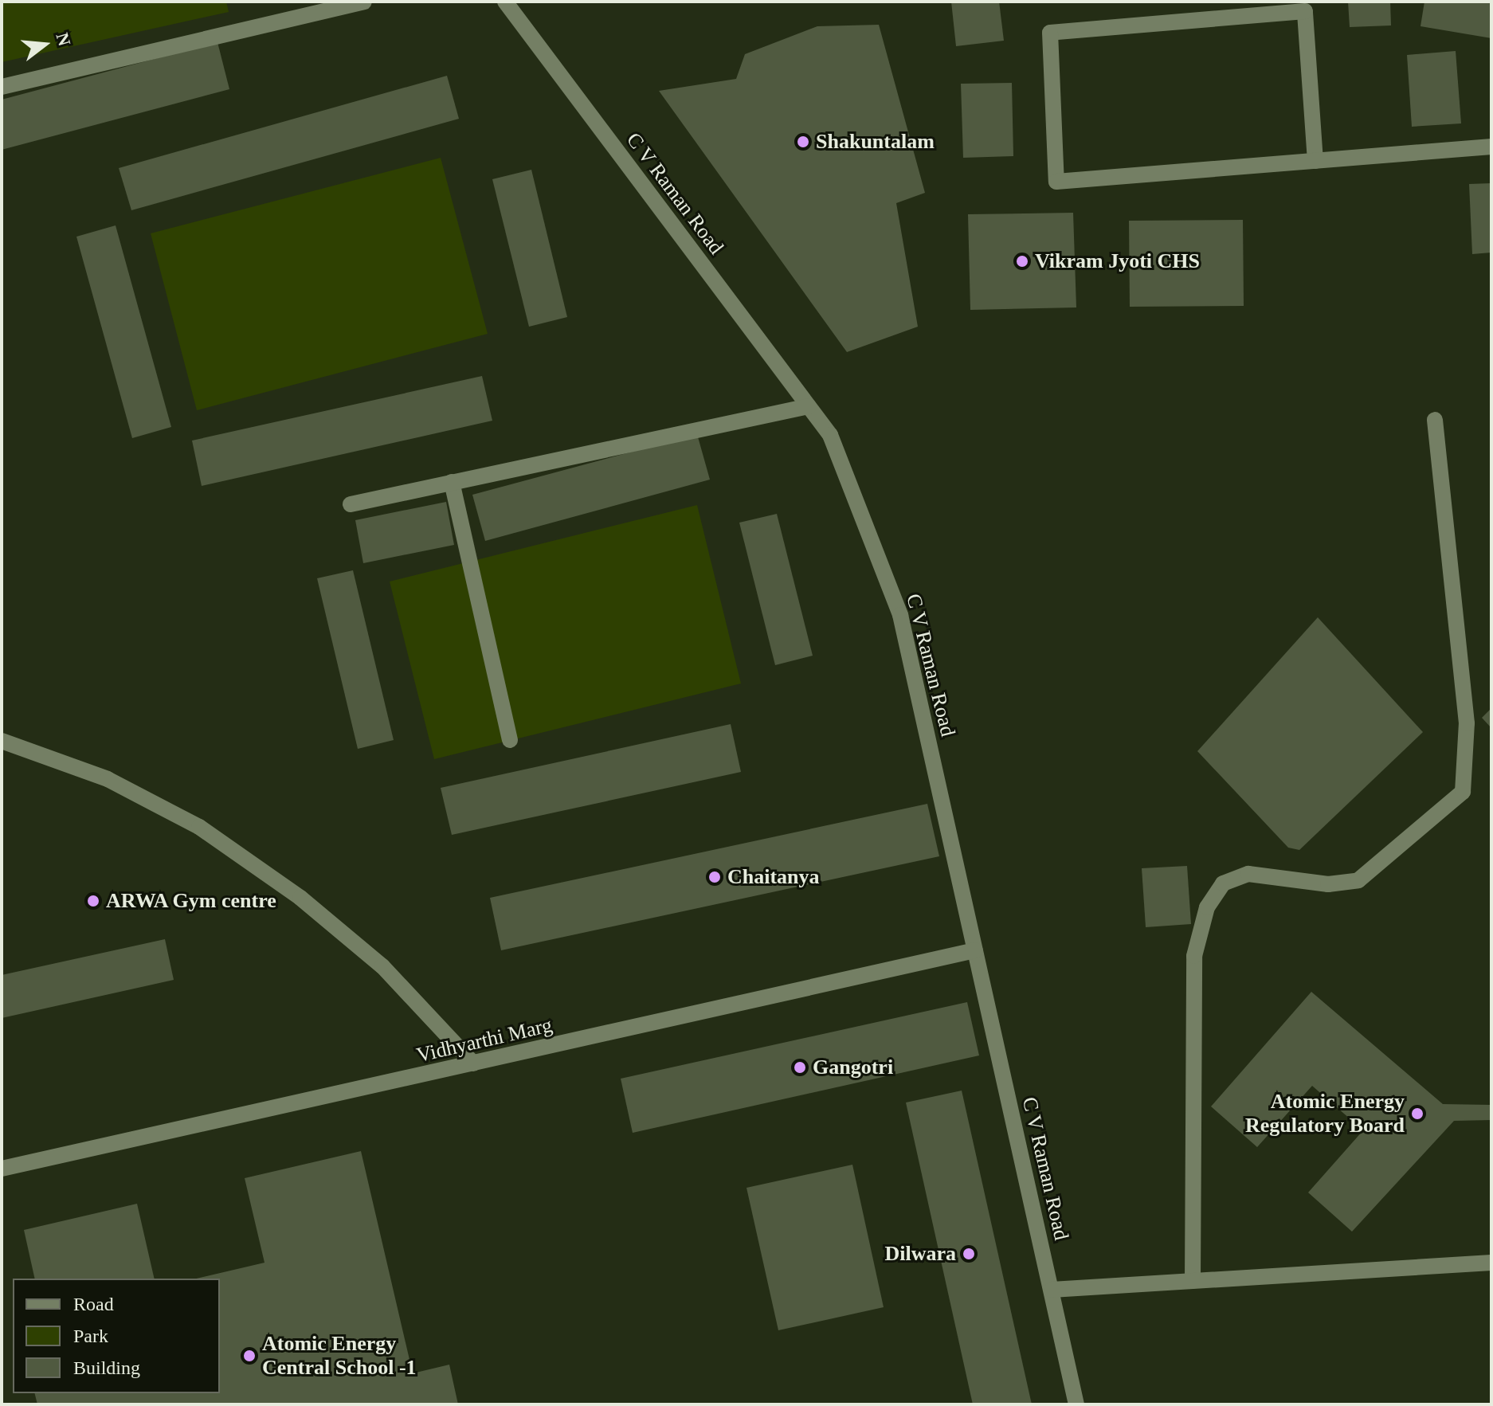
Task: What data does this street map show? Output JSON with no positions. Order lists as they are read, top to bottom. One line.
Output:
{"streets":{"street":["C V Raman Road","Vidhyarthi Marg"]},"crossings":[["C V Raman Road","Vidhyarthi Marg"]],"places":["Shakuntalam","Vikram Jyoti CHS","Chaitanya","ARWA Gym centre","Gangotri","Atomic Energy Regulatory Board","Dilwara","Atomic Energy Central School -1"],"legend":["Road","Park","Building"],"north":"right"}
